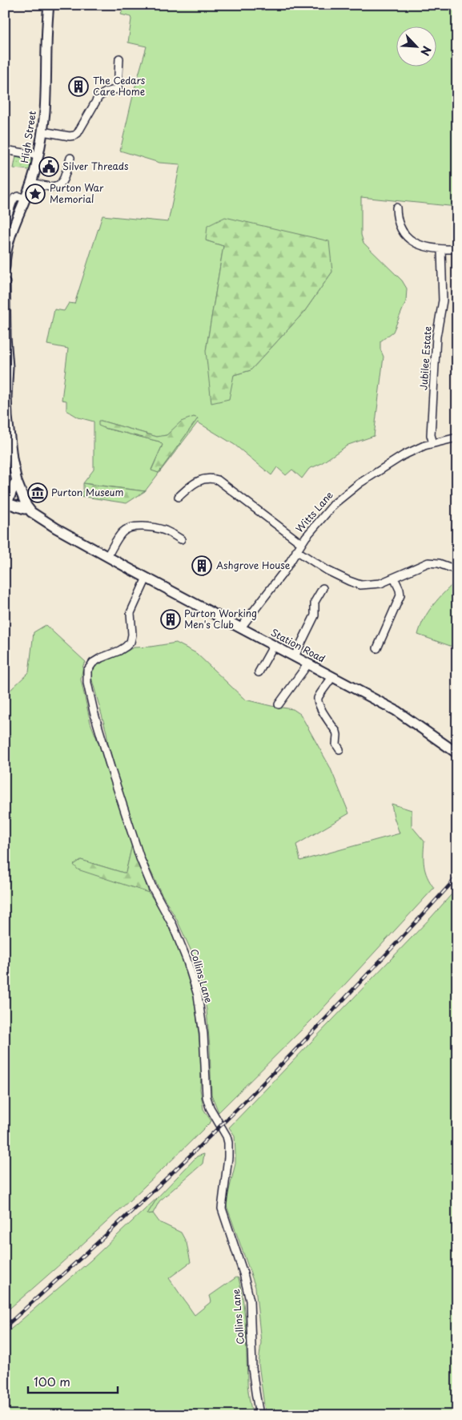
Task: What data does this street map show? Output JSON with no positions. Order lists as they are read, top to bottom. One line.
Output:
{"streets":{"street":["High Street","Jubilee Estate","Witts Lane","Station Road","Collins Lane"]},"crossings":[["Jubilee Estate","Witts Lane"],["Witts Lane","Station Road"],["Station Road","Collins Lane"]],"places":{"building":["The Cedars Care Home","Ashgrove House","Purton Working Men's Club"],"public building":["Silver Threads"],"place":["Purton War Memorial"],"museum":["Purton Museum"]},"scale_bar":"100 m","north":"bottom right"}
